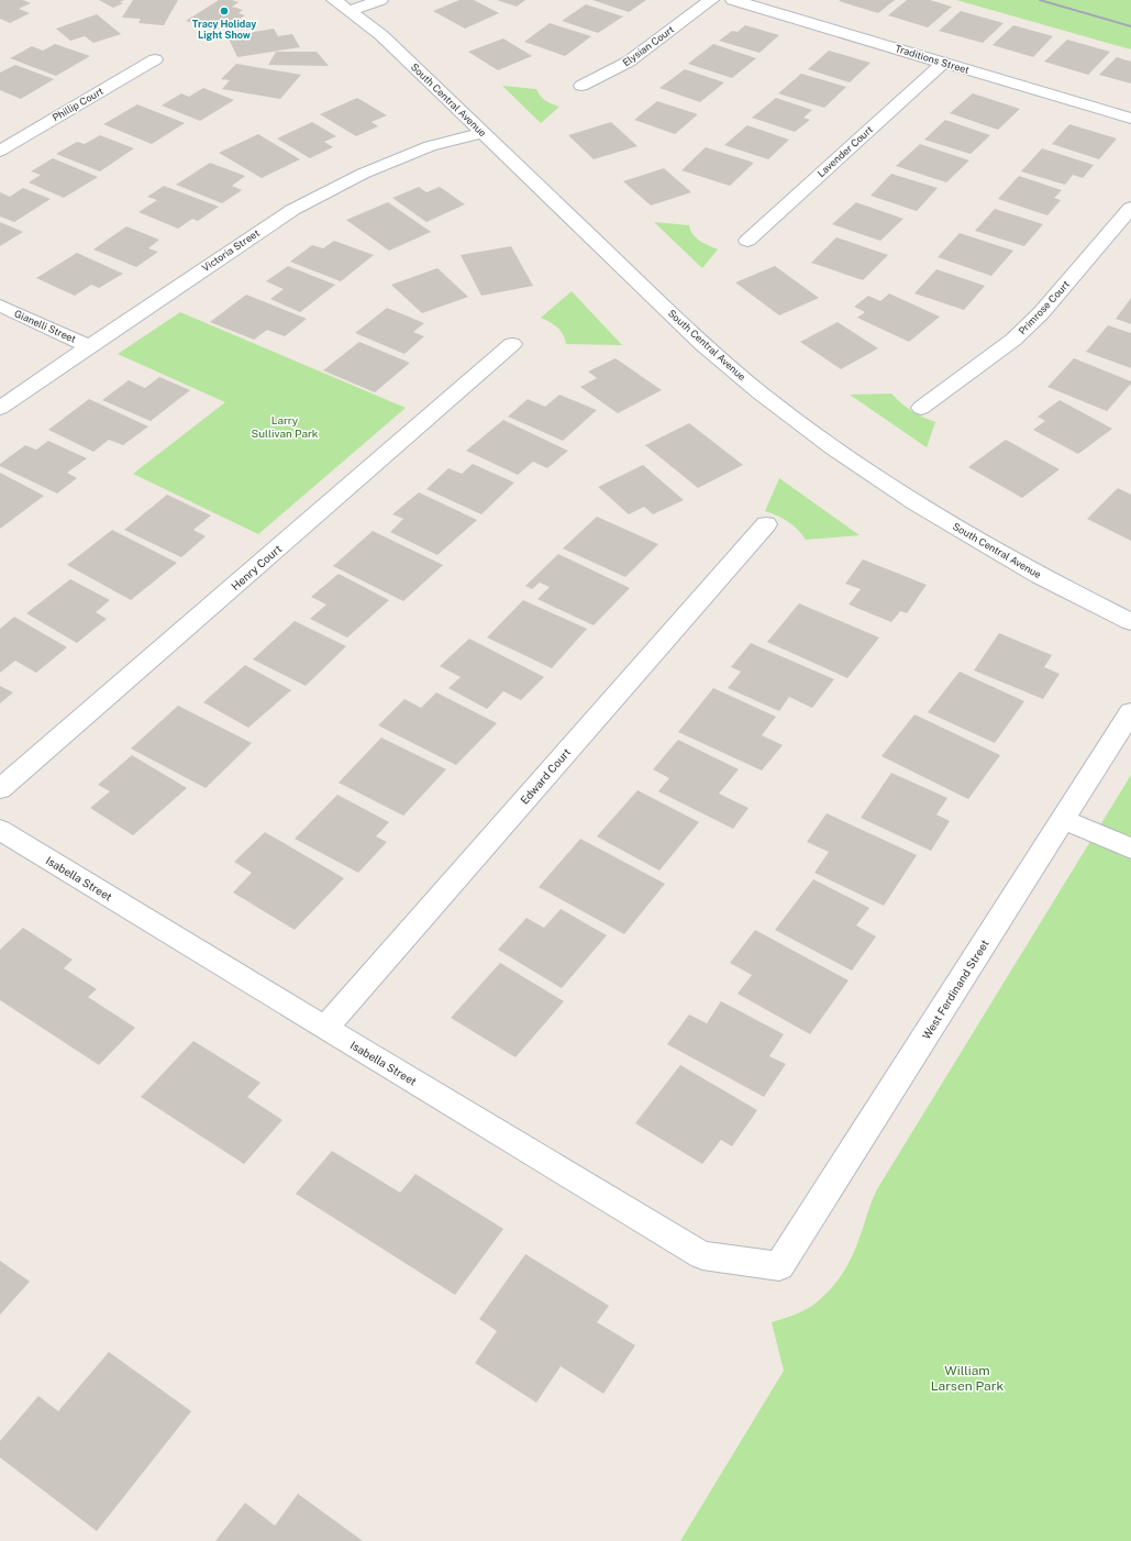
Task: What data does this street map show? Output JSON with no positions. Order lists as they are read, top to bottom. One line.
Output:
{"streets":{"street":["Elysian Court","Traditions Street","South Central Avenue","Phillip Court","Lavender Court","Victoria Street","Primrose Court","Gianelli Street","Henry Court","Edward Court","Isabella Street","West Ferdinand Street"]},"crossings":[["Traditions Street","Lavender Court"],["South Central Avenue","Victoria Street"],["Victoria Street","Gianelli Street"],["Edward Court","Isabella Street"],["Isabella Street","West Ferdinand Street"]],"parks":["Larry Sullivan Park","William Larsen Park"],"places":["Tracy Holiday Light Show"]}
